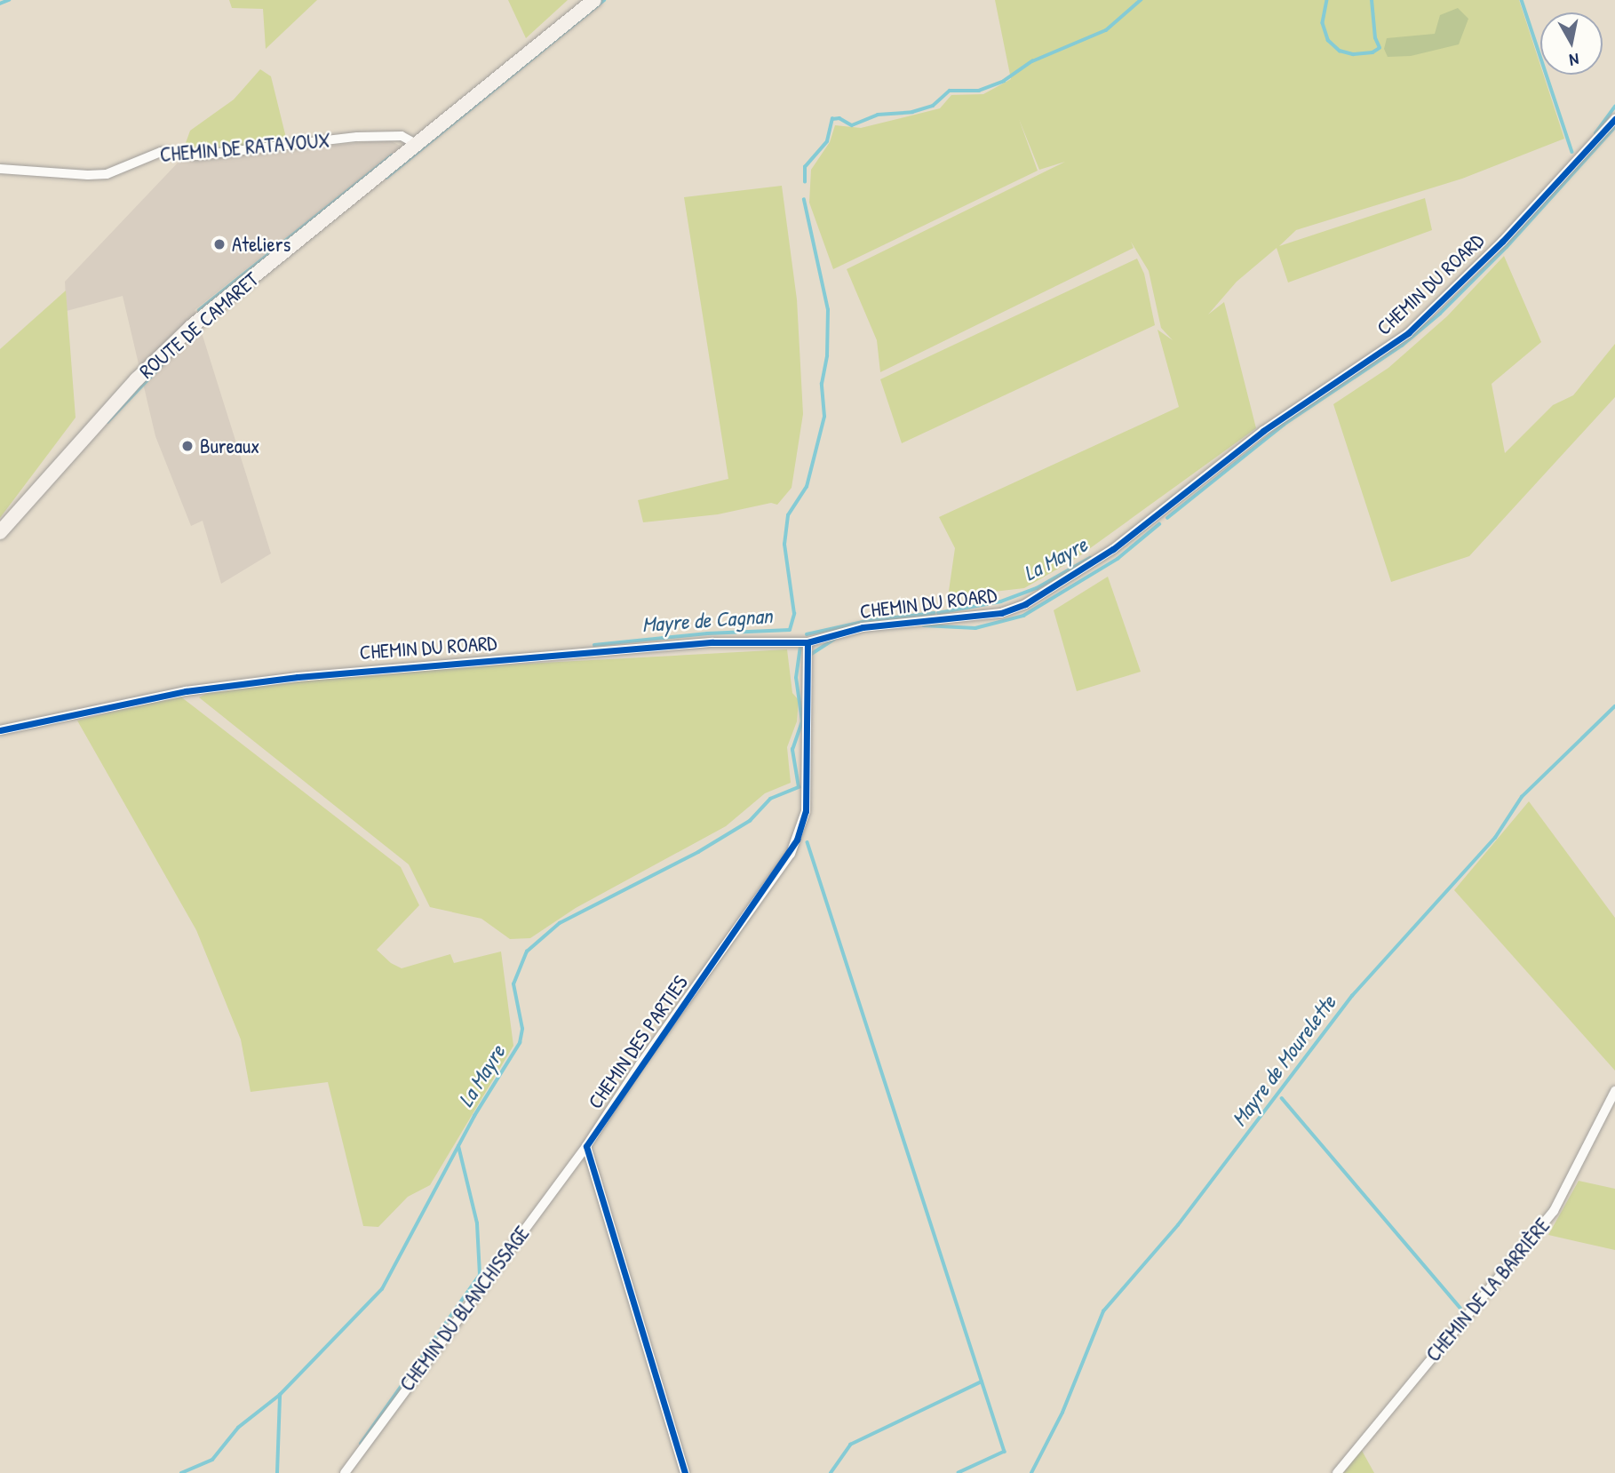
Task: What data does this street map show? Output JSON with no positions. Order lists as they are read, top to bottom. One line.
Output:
{"streets":{"main road":["ROUTE DE CAMARET"],"street":["CHEMIN DE RATAVOUX","CHEMIN DU ROARD","CHEMIN DES PARTIES","CHEMIN DE LA BARRIÈRE","CHEMIN DU BLANCHISSAGE"]},"crossings":[["CHEMIN DE RATAVOUX","ROUTE DE CAMARET"],["CHEMIN DU ROARD","CHEMIN DES PARTIES"],["CHEMIN DES PARTIES","CHEMIN DU BLANCHISSAGE"]],"water":["La Mayre","Mayre de Cagnan","Mayre de Mourelette"],"places":["Ateliers","Bureaux"],"north":"bottom"}
